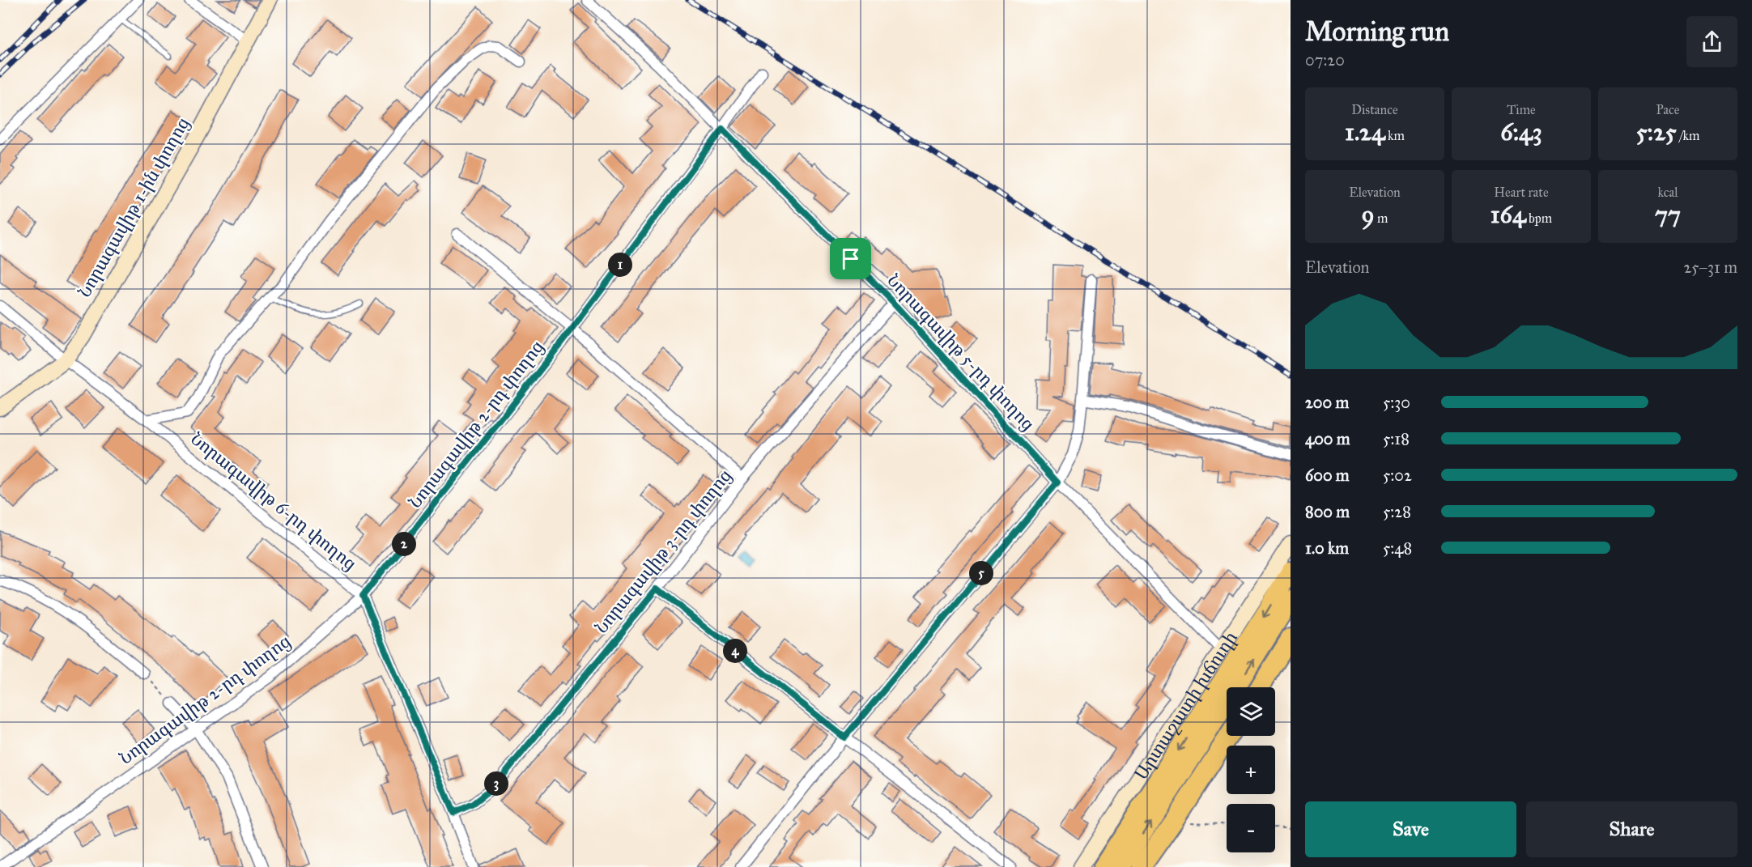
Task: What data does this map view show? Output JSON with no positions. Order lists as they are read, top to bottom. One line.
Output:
{"streets":{"highway":["Արտաշատի խճուղի"],"main road":["Նորագավիթ 1-ին փողոց"],"street":["Նորագավիթ 5-րդ փողոց","Նորագավիթ 2-րդ փողոց","Նորագավիթ 6-րդ փողոց","Նորագավիթ 3-րդ փողոց"]},"crossings":[["Նորագավիթ 1-ին փողոց","Նորագավիթ 6-րդ փողոց"],["Նորագավիթ 5-րդ փողոց","Նորագավիթ 2-րդ փողոց"],["Նորագավիթ 5-րդ փողոց","Նորագավիթ 3-րդ փողոց"],["Նորագավիթ 5-րդ փողոց","Արտաշատի խճուղի"],["Նորագավիթ 2-րդ փողոց","Նորագավիթ 6-րդ փողոց"],["Նորագավիթ 6-րդ փողոց","Նորագավիթ 3-րդ փողոց"]],"page":{"heading":["Morning run","07:20"],"stats":[["Distance","1.24 km"],["Time","6:43"],["Pace","5:25 /km"],["Elevation","9 m"],["Heart rate","164 bpm"],["kcal","77"]],"chart":["Elevation","25–31 m"],"pins":["1","2","5","4","3"],"list":[{"name":"200 m","note":"5:30"},{"name":"400 m","note":"5:18"},{"name":"600 m","note":"5:02"},{"name":"800 m","note":"5:28"},{"name":"1.0 km","note":"5:48"}],"map_buttons":["+","−"],"buttons":["Save","Share"]}}
